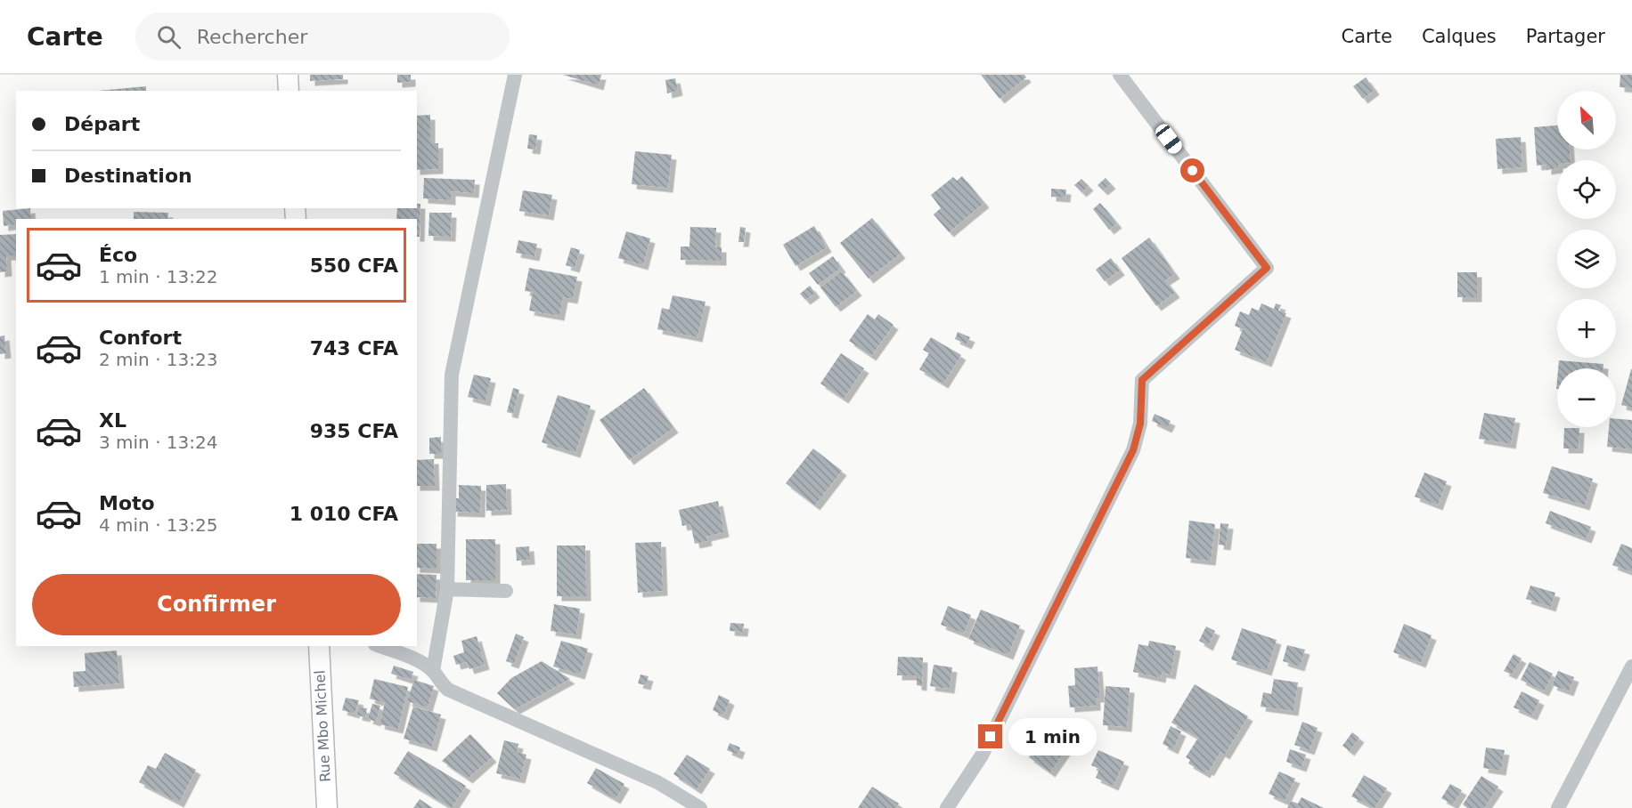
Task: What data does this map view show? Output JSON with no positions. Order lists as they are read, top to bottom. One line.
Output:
{"streets":{"street":["Rue Mbo Michel"]},"north":"top left","page":{"header":"Carte","search":"Rechercher","nav":["Carte","Calques","Partager"],"map_buttons":["+","−"],"banner":["Départ","Destination"],"list":[{"name":"Éco","note":"1 min · 13:22","value":"550 CFA"},{"name":"Confort","note":"2 min · 13:23","value":"743 CFA"},{"name":"XL","note":"3 min · 13:24","value":"935 CFA"},{"name":"Moto","note":"4 min · 13:25","value":"1 010 CFA"}],"buttons":"Confirmer","bubble":"1 min"}}
